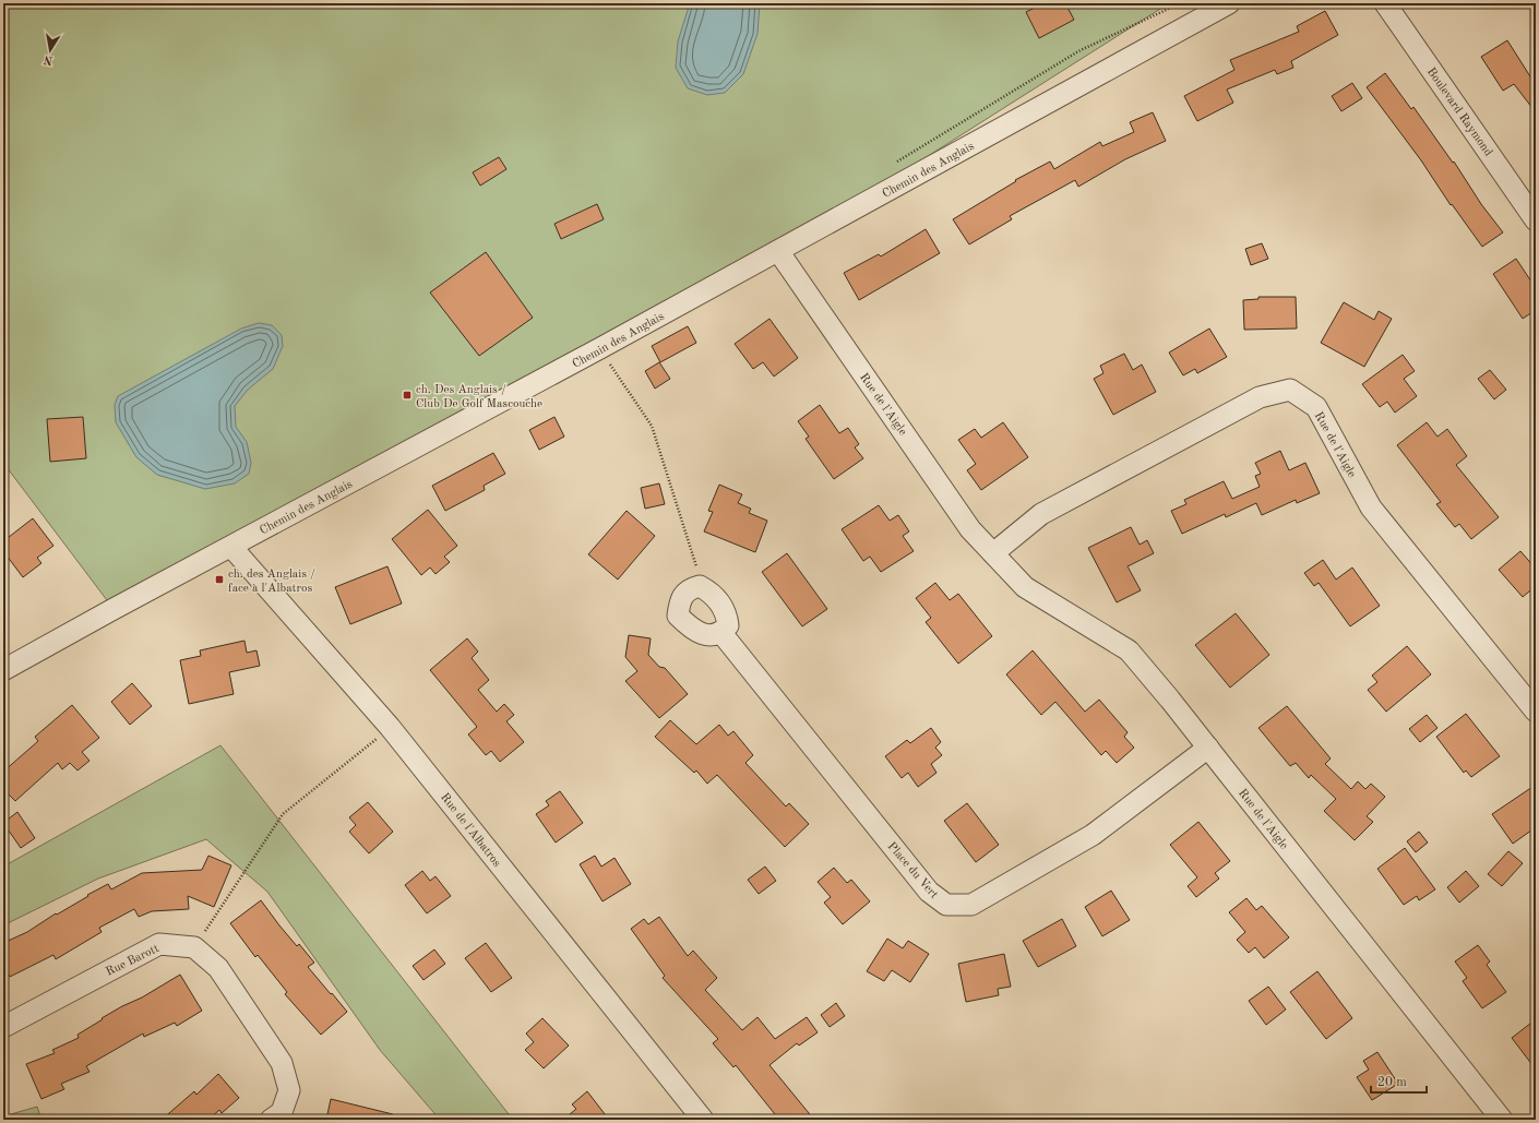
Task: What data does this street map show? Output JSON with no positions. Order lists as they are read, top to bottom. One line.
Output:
{"streets":{"street":["Boulevard Raymond","Chemin des Anglais","Rue de l'Aigle","Rue de l'Albatros","Place du Vert","Rue Barott"]},"crossings":[["Chemin des Anglais","Rue de l'Aigle"],["Chemin des Anglais","Rue de l'Albatros"],["Rue de l'Aigle","Place du Vert"]],"places":{"transit":["ch. Des Anglais / Club De Golf Mascouche","ch. des Anglais / face à l'Albatros"]},"scale_bar":"20 m","north":"bottom"}
